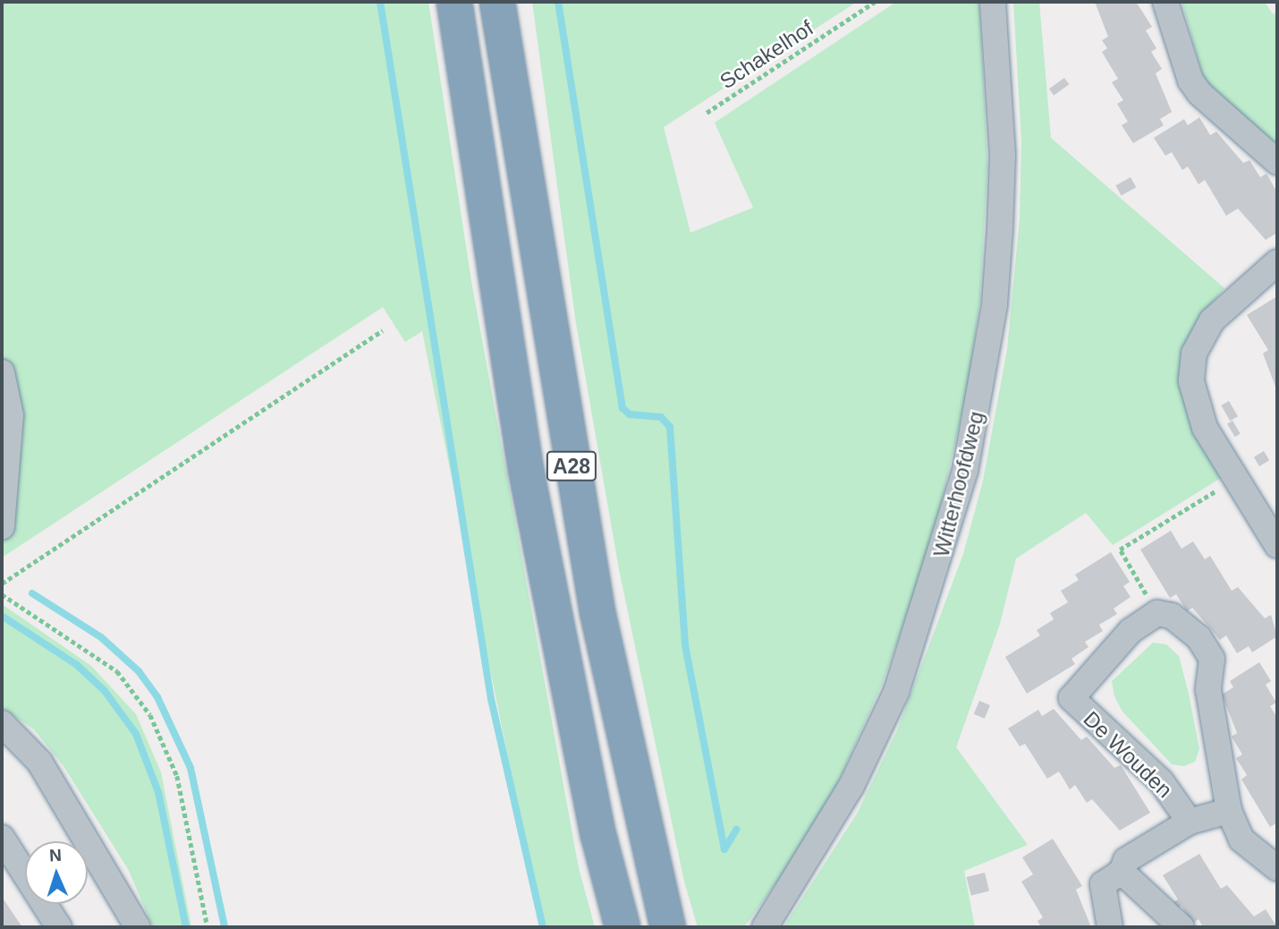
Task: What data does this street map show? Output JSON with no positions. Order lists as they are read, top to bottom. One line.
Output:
{"streets":{"highway":["A28"],"street":["Witterhoofdweg","De Wouden"],"path":["Schakelhof"]},"north":"top"}
